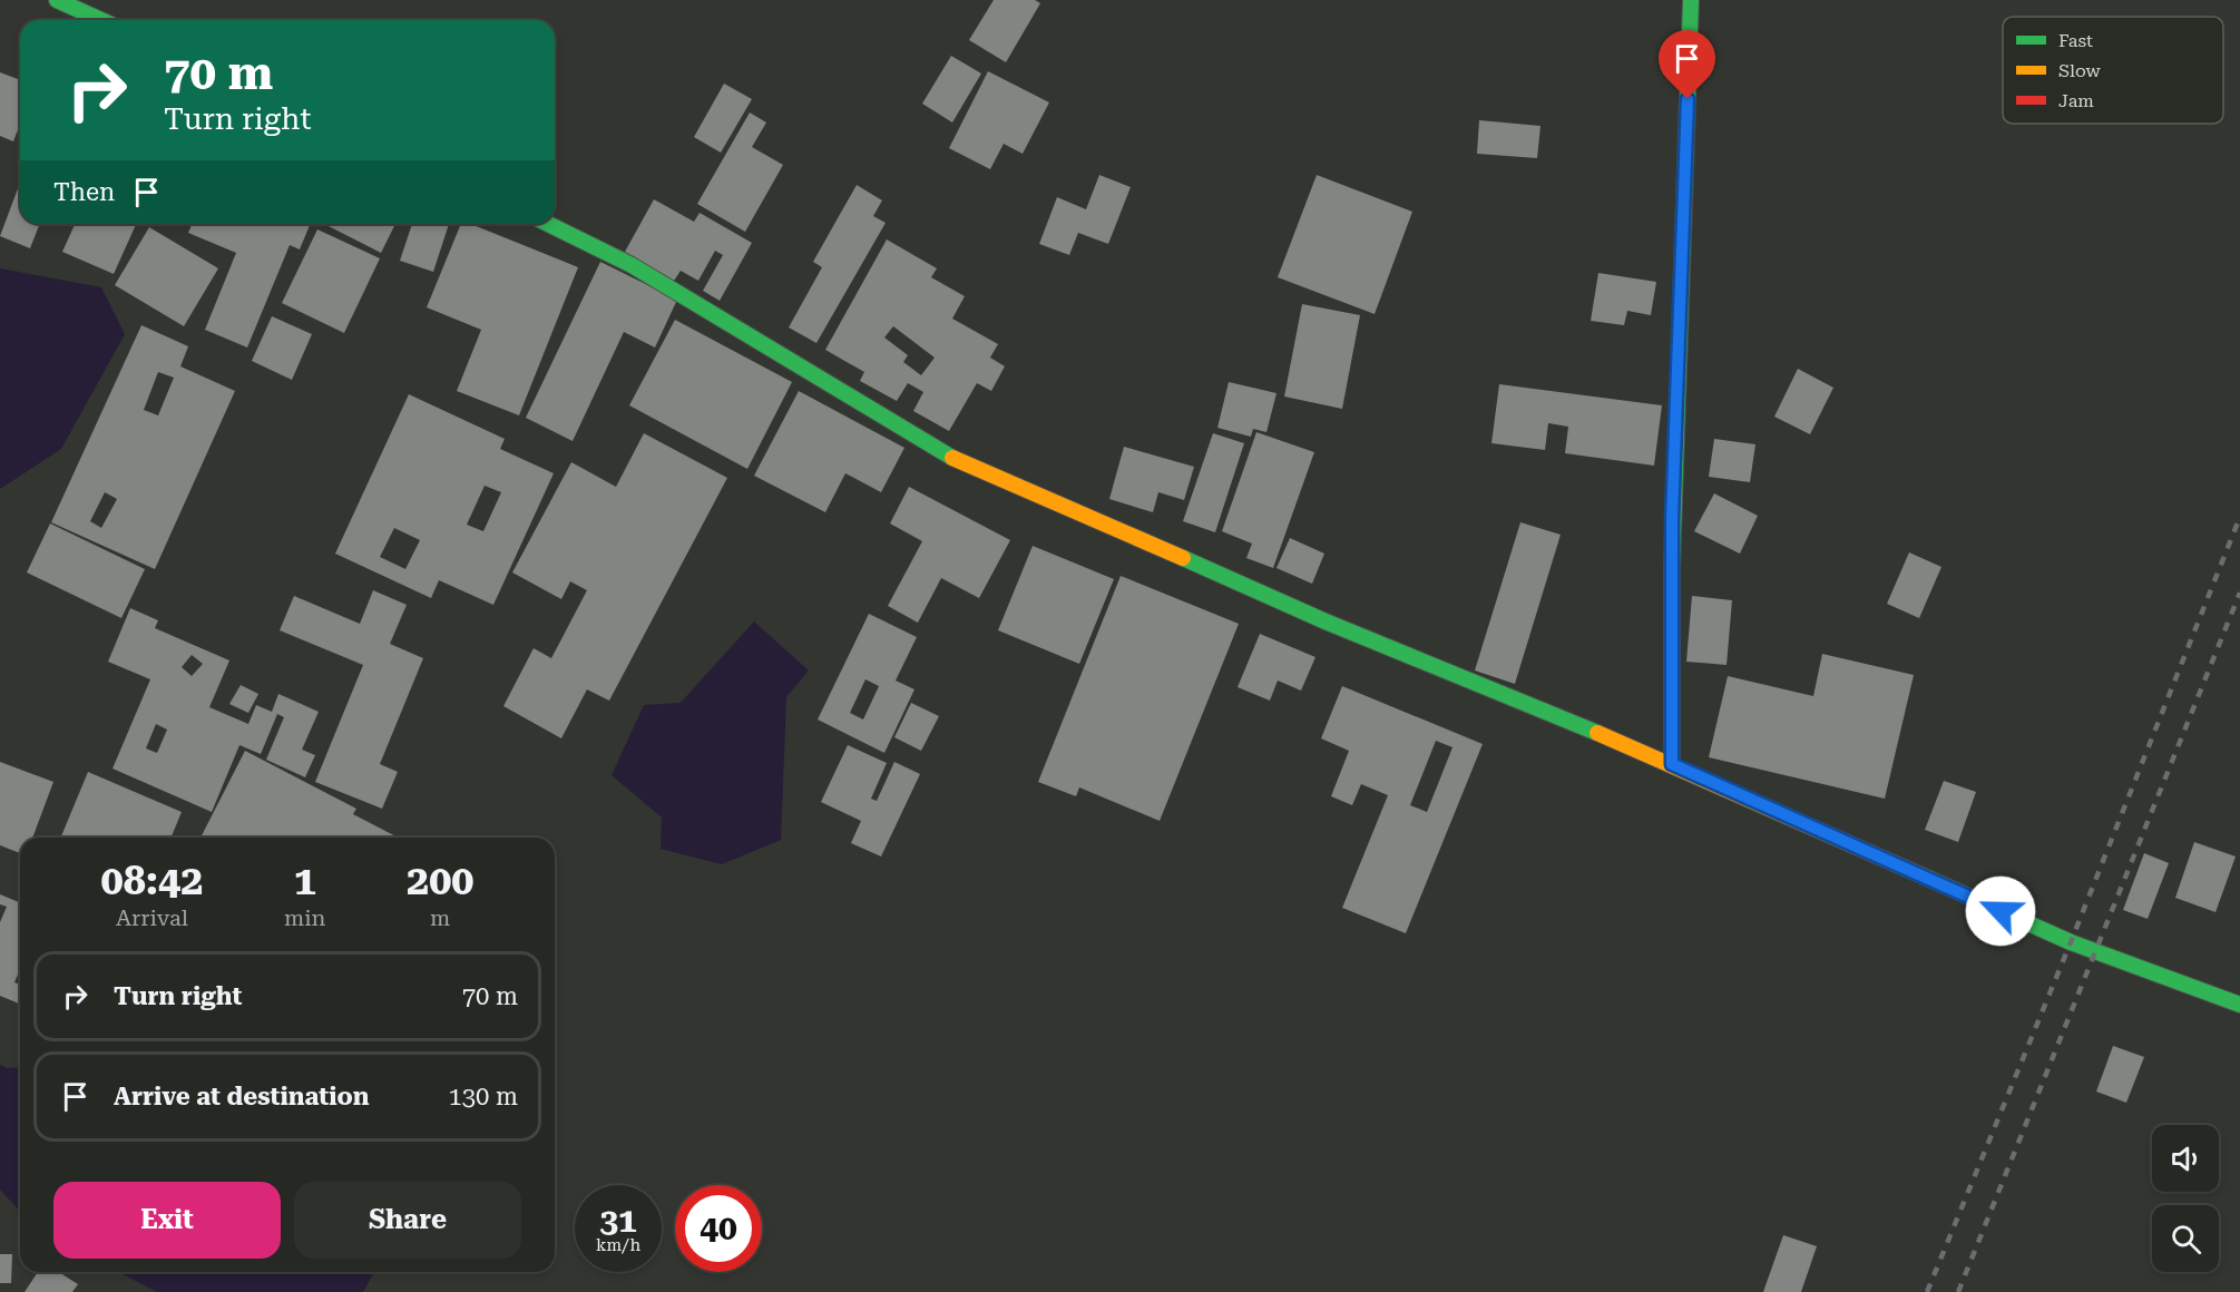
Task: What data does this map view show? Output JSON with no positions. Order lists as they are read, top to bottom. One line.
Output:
{"legend":["Fast","Slow","Jam"],"page":{"turn":["70 m","Turn right"],"then":"Then","eta":["08:42","Arrival","1","min","200","m"],"list":[{"name":"Turn right","value":"70 m"},{"name":"Arrive at destination","value":"130 m"}],"buttons":["Exit","Share"],"speed":"31 km/h","limit":"40"}}
